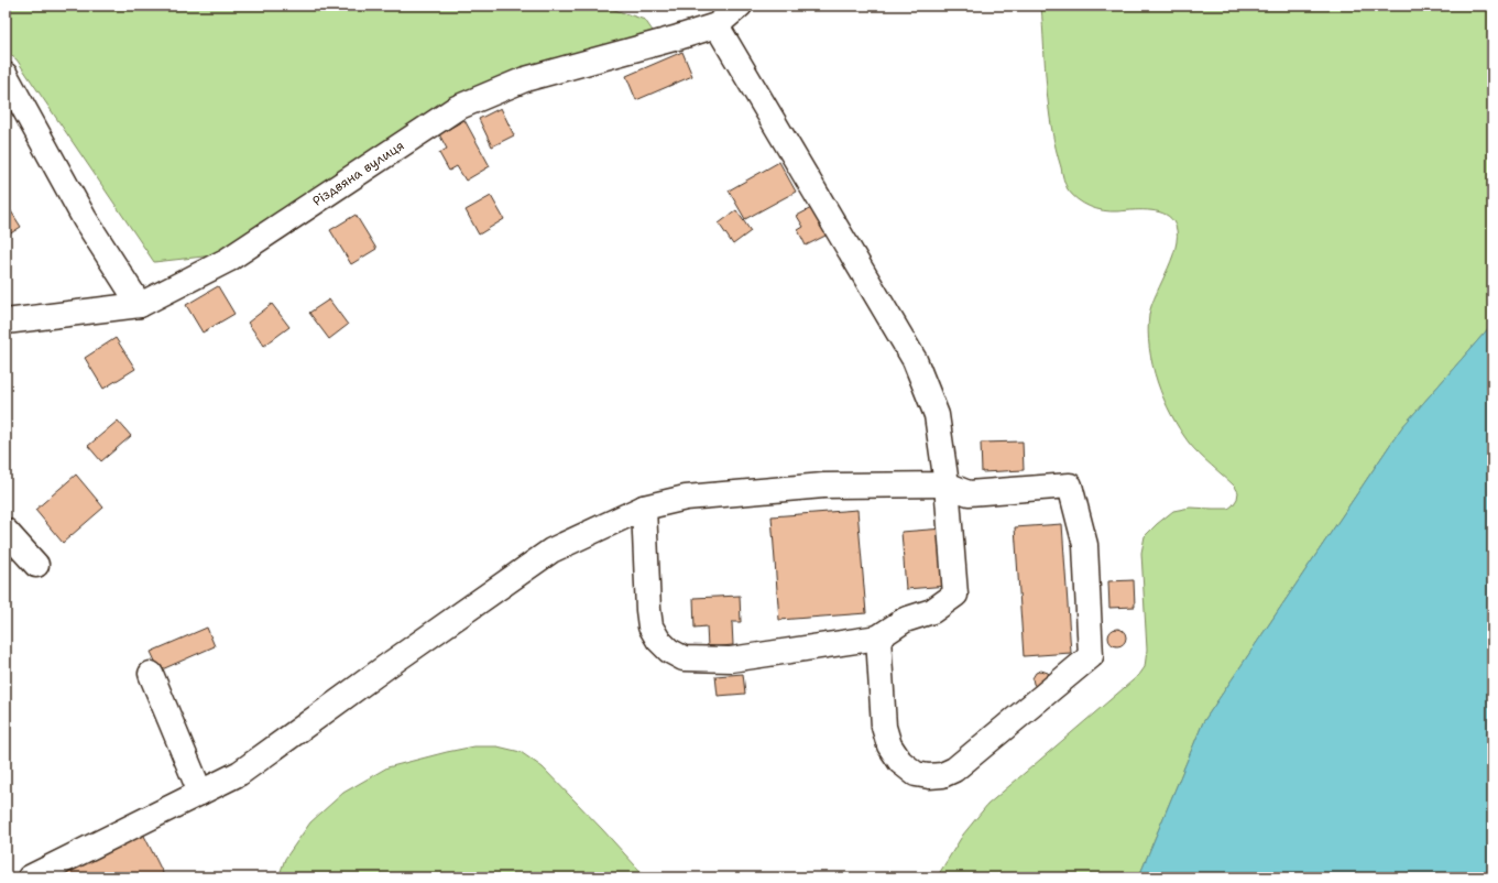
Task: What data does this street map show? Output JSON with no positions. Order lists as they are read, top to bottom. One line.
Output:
{"streets":{"street":["Різдвяна вулиця"]}}
